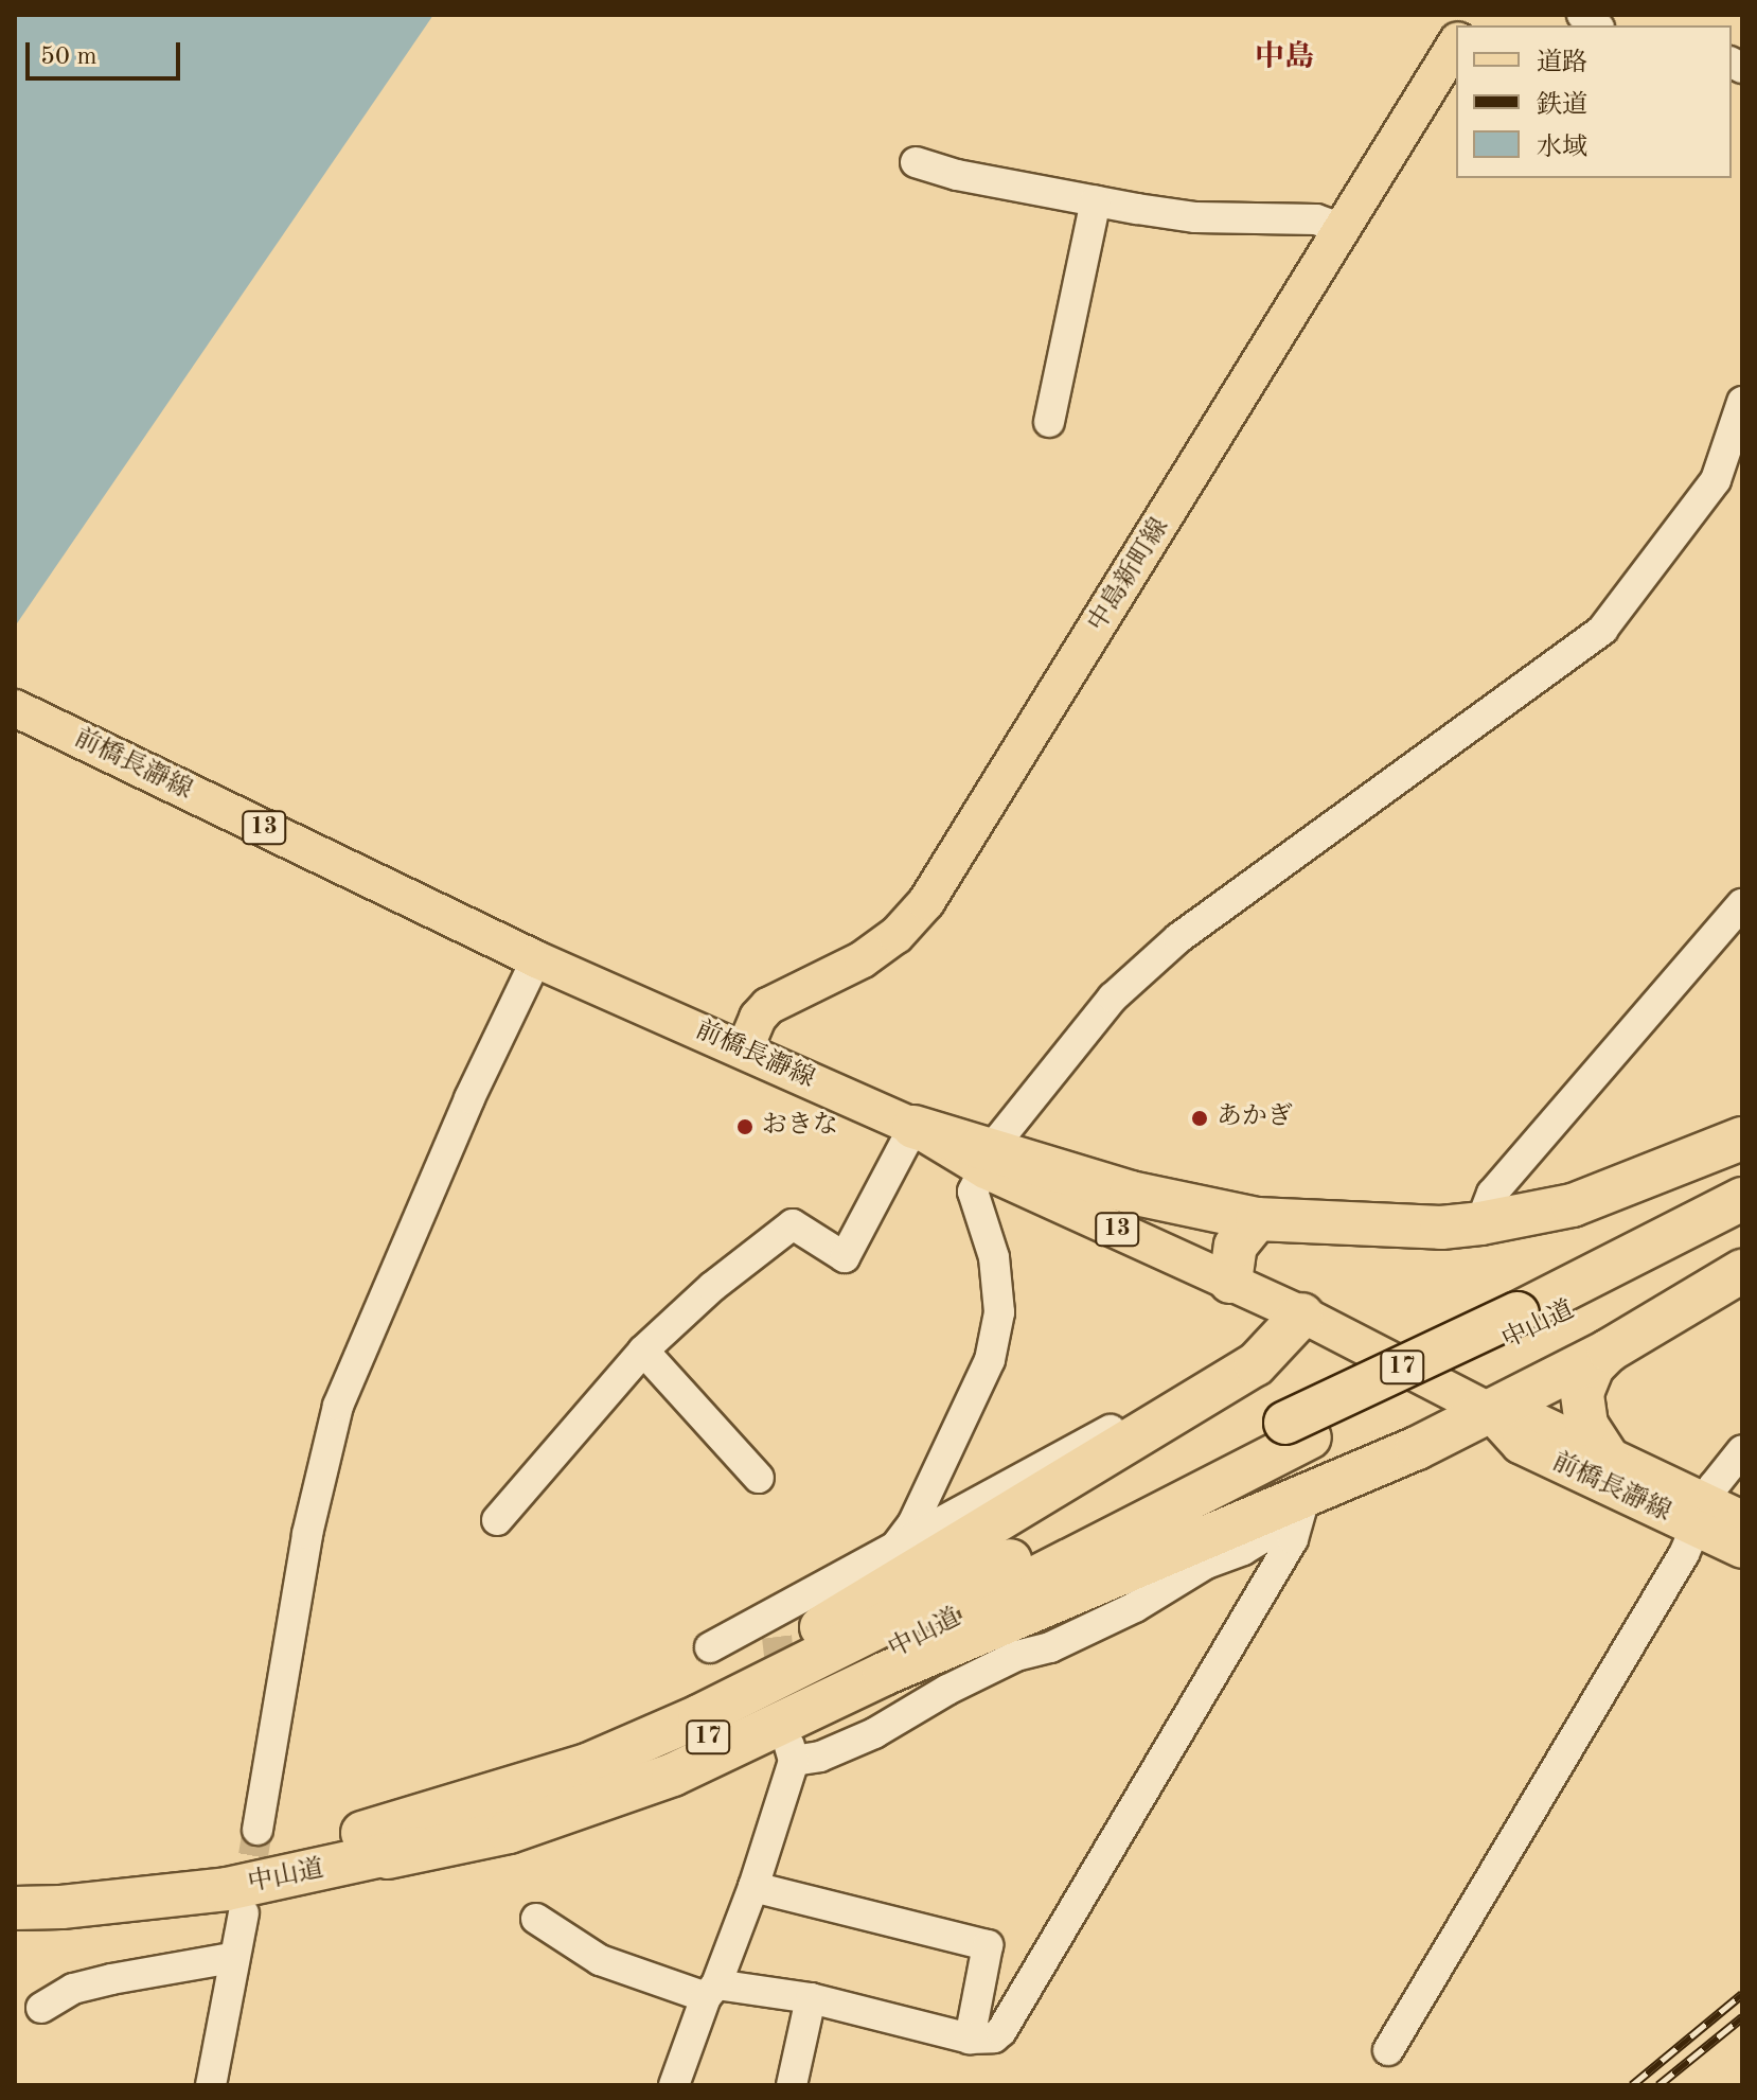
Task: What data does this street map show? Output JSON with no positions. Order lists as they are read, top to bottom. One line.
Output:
{"streets":{"highway":["中山道","17"],"main road":["中島新町線","前橋長瀞線","13"]},"crossings":[["中島新町線","前橋長瀞線"],["前橋長瀞線","17"],["中山道","17"]],"districts":["中島"],"places":["あかぎ","おきな"],"legend":["道路","鉄道","水域"],"scale_bar":"50 m"}
